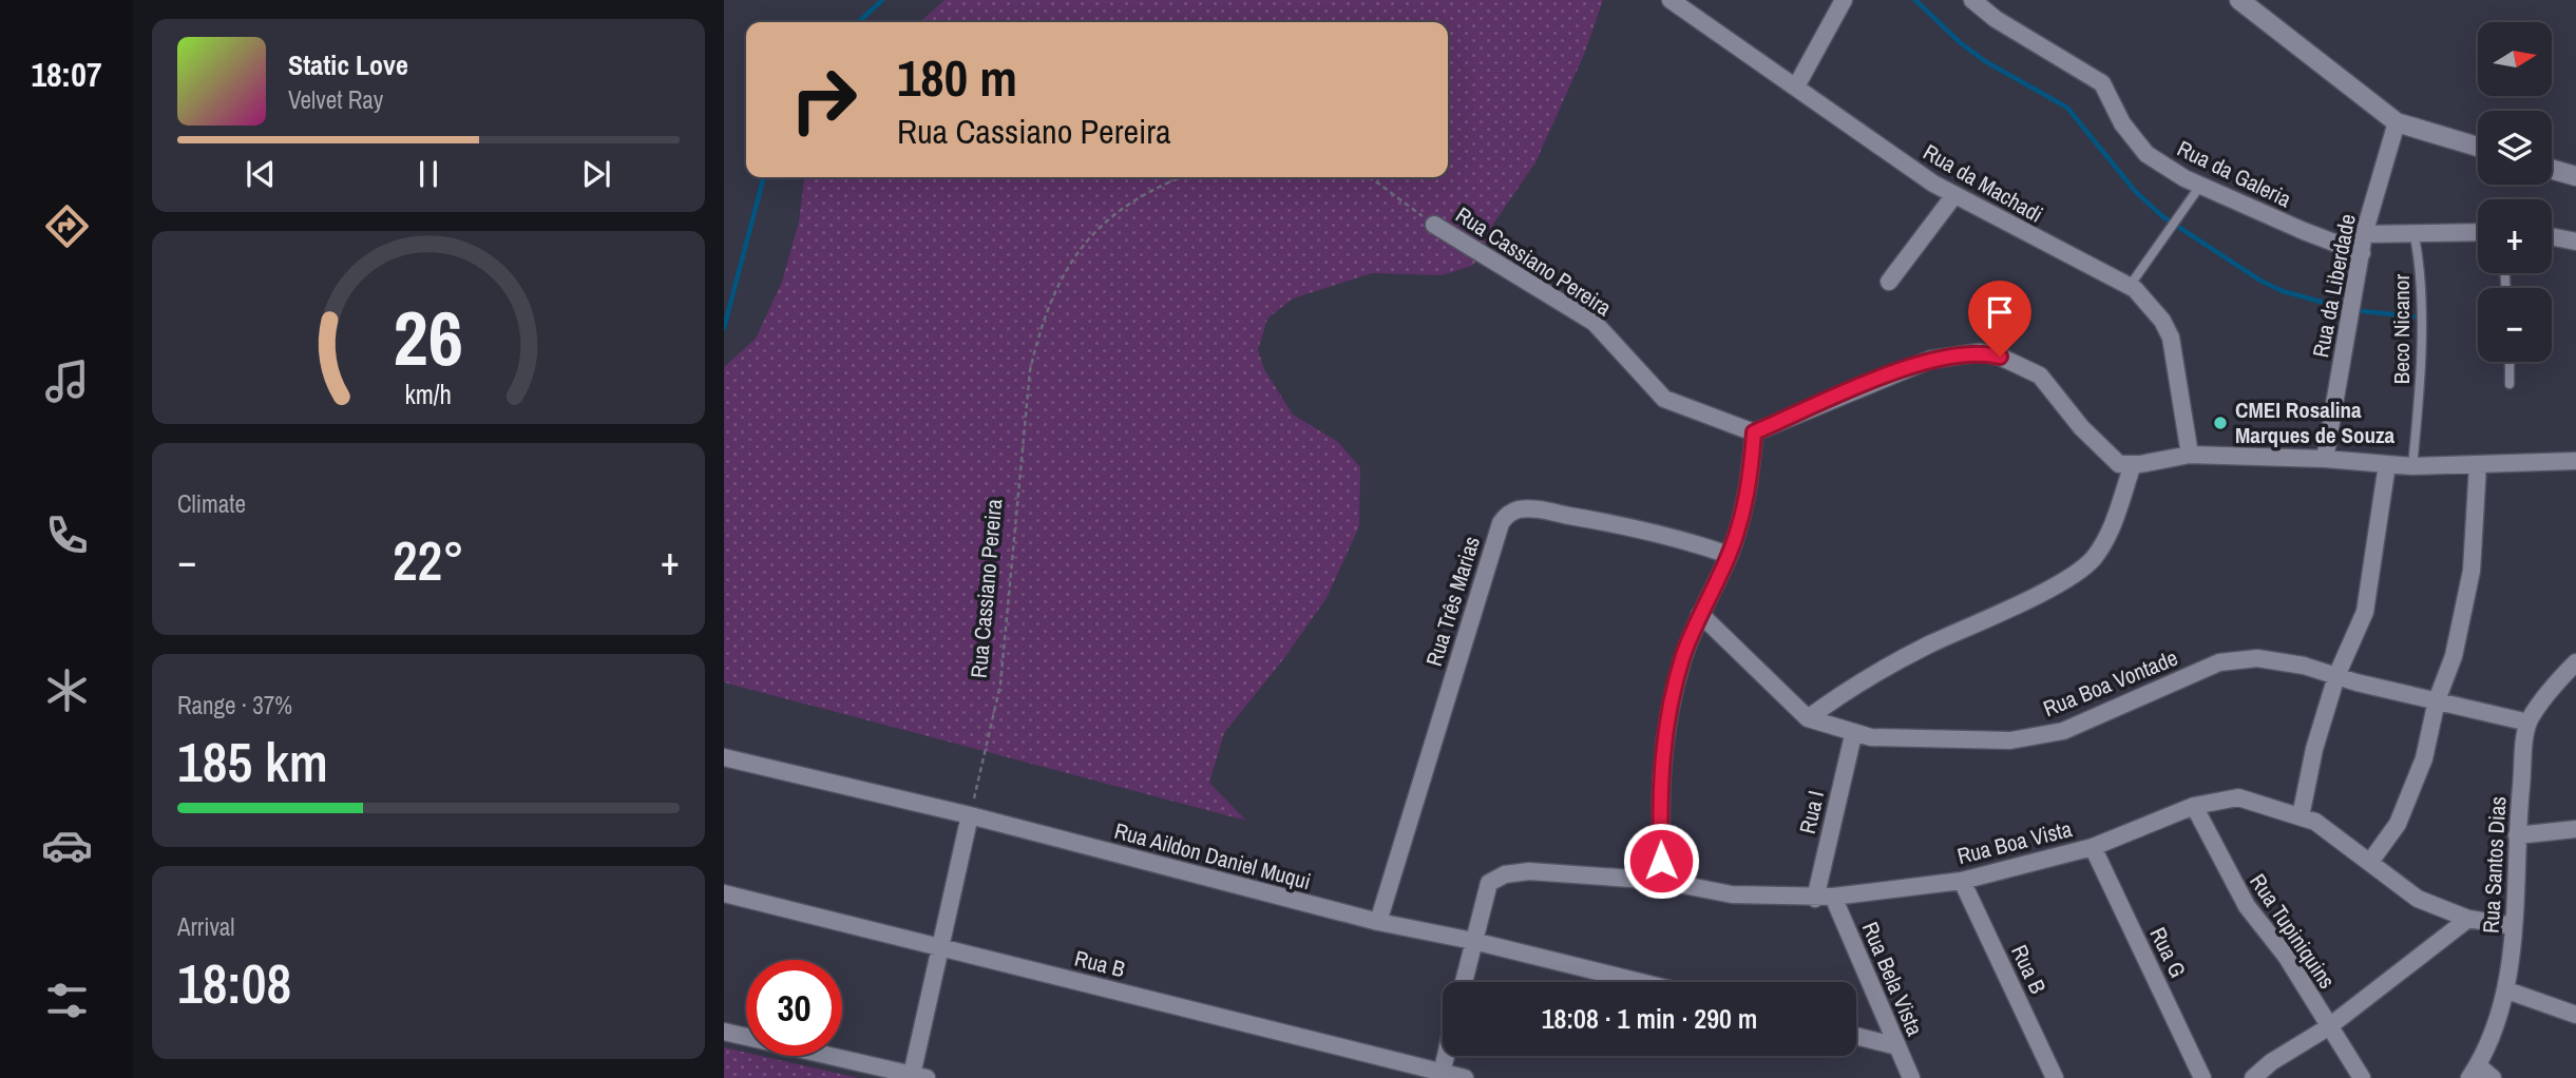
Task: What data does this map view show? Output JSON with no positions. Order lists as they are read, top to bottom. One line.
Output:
{"streets":{"street":["Rua da Galeria","Rua da Machadi","Rua Cassiano Pereira","Rua da Liberdade","Rua Três Marias","Rua Boa Vontade","Rua I","Rua Boa Vista","Rua Aildon Daniel Muqui","Rua Santos Dias","Rua Tupiniquins","Rua G","Rua B","Rua Bela Vista"],"lane":["Beco Nicanor"]},"crossings":[["Rua da Galeria","Rua da Liberdade"],["Rua Cassiano Pereira","Rua Aildon Daniel Muqui"],["Rua Três Marias","Rua Aildon Daniel Muqui"],["Rua Boa Vontade","Rua I"],["Rua Boa Vontade","Rua Santos Dias"],["Rua I","Rua Boa Vista"],["Rua Boa Vista","Rua Aildon Daniel Muqui"],["Rua Boa Vista","Rua Santos Dias"],["Rua Boa Vista","Rua Tupiniquins"],["Rua Boa Vista","Rua G"],["Rua Boa Vista","Rua B"],["Rua Boa Vista","Rua Bela Vista"]],"places":["CMEI Rosalina Marques de Souza"],"north":"right","page":{"tabs":"18:07","map_buttons":["+","−"],"turn":["180 m","Rua Cassiano Pereira"],"song":["Static Love","Velvet Ray"],"tile":["Climate",["Range · 37%","185 km"],["Arrival","18:08"]],"heat":["−","22°","+"],"limit":"30","trip":"18:08 · 1 min · 290 m","gauge":["26","km/h"]}}
